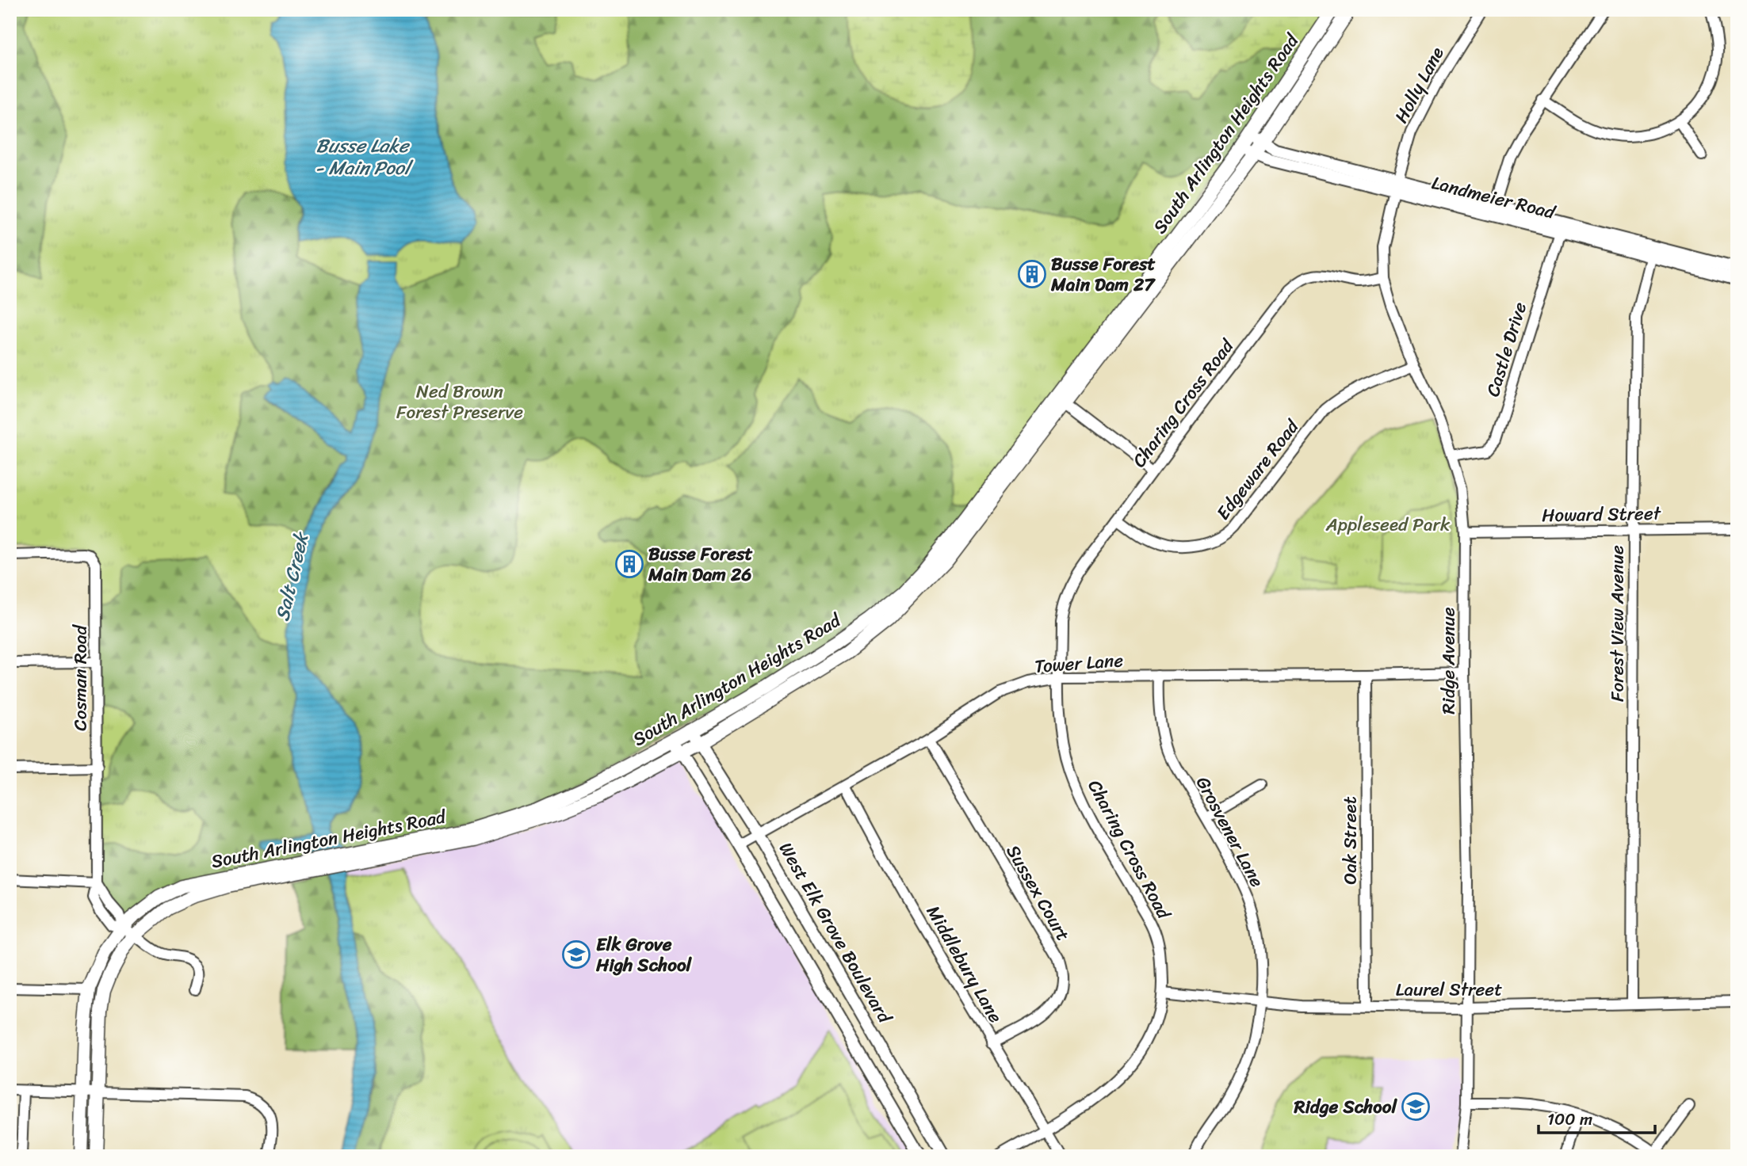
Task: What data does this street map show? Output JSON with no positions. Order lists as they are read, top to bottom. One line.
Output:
{"streets":{"main road":["South Arlington Heights Road"],"street":["Holly Lane","Landmeier Road","Castle Drive","Charing Cross Road","Edgeware Road","Howard Street","Forest View Avenue","Ridge Avenue","Tower Lane","Cosman Road","Grosvener Lane","Oak Street","Sussex Court","West Elk Grove Boulevard","Middlebury Lane","Laurel Street"]},"crossings":[["Holly Lane","Landmeier Road"],["Holly Lane","Ridge Avenue"],["South Arlington Heights Road","Landmeier Road"],["South Arlington Heights Road","Cosman Road"],["South Arlington Heights Road","West Elk Grove Boulevard"],["Landmeier Road","Castle Drive"],["Landmeier Road","Forest View Avenue"],["Landmeier Road","Ridge Avenue"],["Castle Drive","Ridge Avenue"],["Charing Cross Road","Edgeware Road"],["Charing Cross Road","Ridge Avenue"],["Charing Cross Road","Tower Lane"],["Charing Cross Road","Middlebury Lane"],["Charing Cross Road","Laurel Street"],["Edgeware Road","Ridge Avenue"],["Howard Street","Forest View Avenue"],["Howard Street","Ridge Avenue"],["Forest View Avenue","Laurel Street"],["Ridge Avenue","Tower Lane"],["Ridge Avenue","Laurel Street"],["Tower Lane","Grosvener Lane"],["Tower Lane","Oak Street"],["Tower Lane","Sussex Court"],["Tower Lane","West Elk Grove Boulevard"],["Tower Lane","Middlebury Lane"],["Grosvener Lane","Laurel Street"],["Oak Street","Laurel Street"],["Sussex Court","Middlebury Lane"]],"water":["Busse Lake - Main Pool","Salt Creek"],"parks":["Ned Brown Forest Preserve","Appleseed Park"],"places":{"building":["Busse Forest Main Dam 27","Busse Forest Main Dam 26"],"school or university":["Elk Grove High School","Ridge School"]},"scale_bar":"100 m"}
